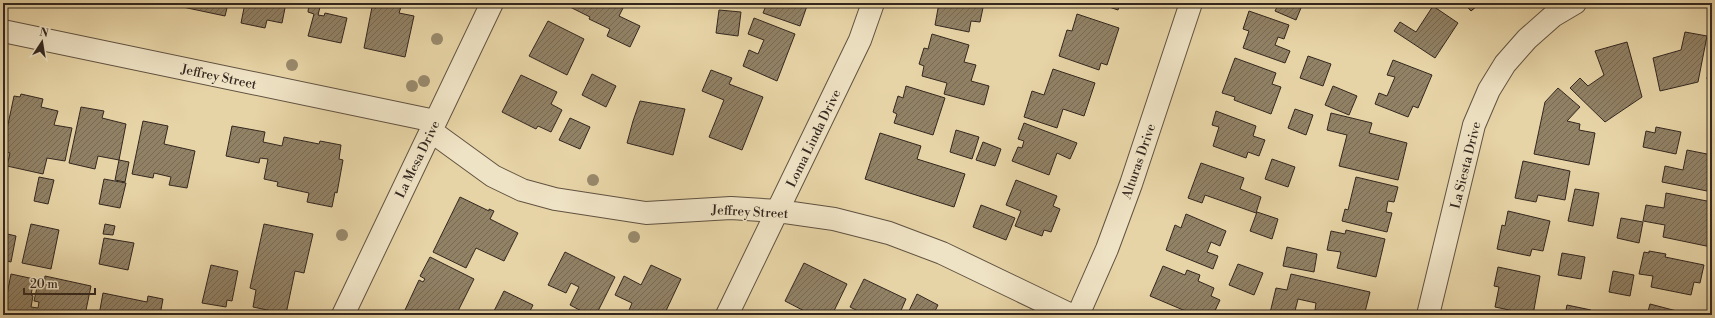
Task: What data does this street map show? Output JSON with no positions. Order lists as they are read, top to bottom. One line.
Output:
{"streets":{"street":["Jeffrey Street","Loma Linda Drive","La Mesa Drive","Alturas Drive","La Siesta Drive"]},"crossings":[["Jeffrey Street","Loma Linda Drive"],["Jeffrey Street","La Mesa Drive"]],"scale_bar":"20 m","north":"top"}
